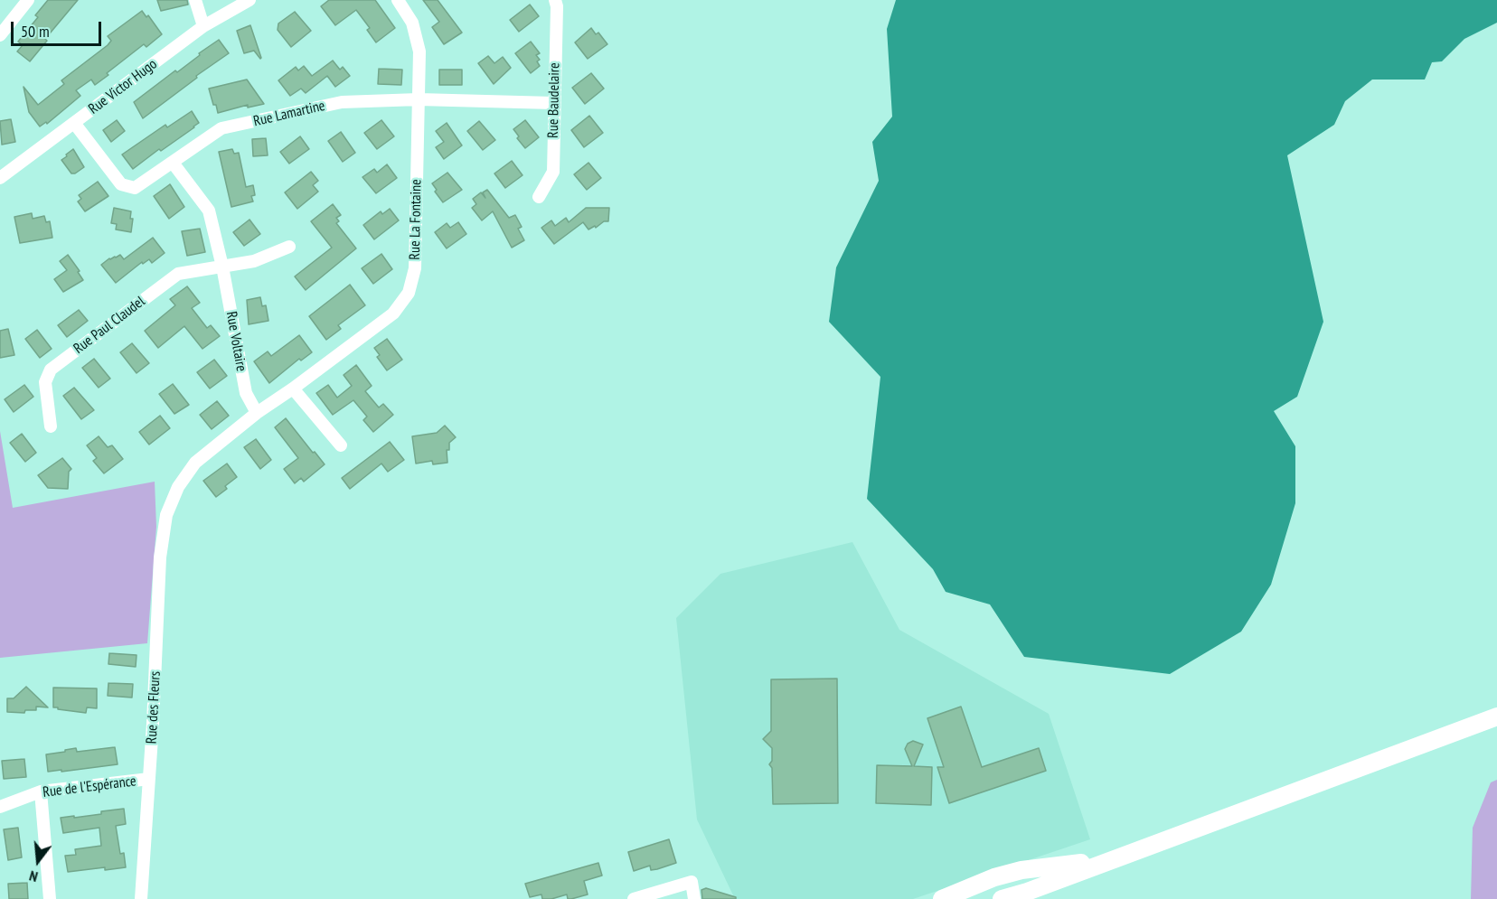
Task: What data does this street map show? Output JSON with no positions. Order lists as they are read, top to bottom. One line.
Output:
{"streets":{"street":["Rue Victor Hugo","Rue Baudelaire","Rue Lamartine","Rue La Fontaine","Rue Paul Claudel","Rue Voltaire","Rue des Fleurs","Rue de l'Espérance"]},"crossings":[["Rue Victor Hugo","Rue Lamartine"],["Rue Baudelaire","Rue Lamartine"],["Rue Lamartine","Rue La Fontaine"],["Rue Lamartine","Rue Voltaire"],["Rue La Fontaine","Rue Voltaire"],["Rue La Fontaine","Rue des Fleurs"],["Rue Paul Claudel","Rue Voltaire"],["Rue des Fleurs","Rue de l'Espérance"]],"scale_bar":"50 m","north":"bottom"}
